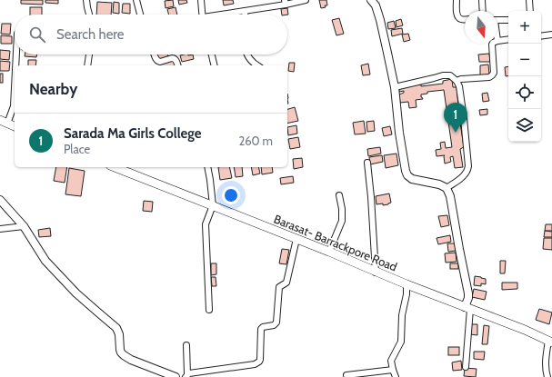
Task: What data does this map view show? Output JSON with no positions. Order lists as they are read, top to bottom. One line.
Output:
{"streets":{"main road":["Barasat- Barrackpore Road"]},"north":"bottom","page":{"map_buttons":["+","−"],"search":"Search here","heading":"Nearby","pins":"1","list":[{"mark":"1","name":"Sarada Ma Girls College","note":"Place","value":"260 m"}]}}
